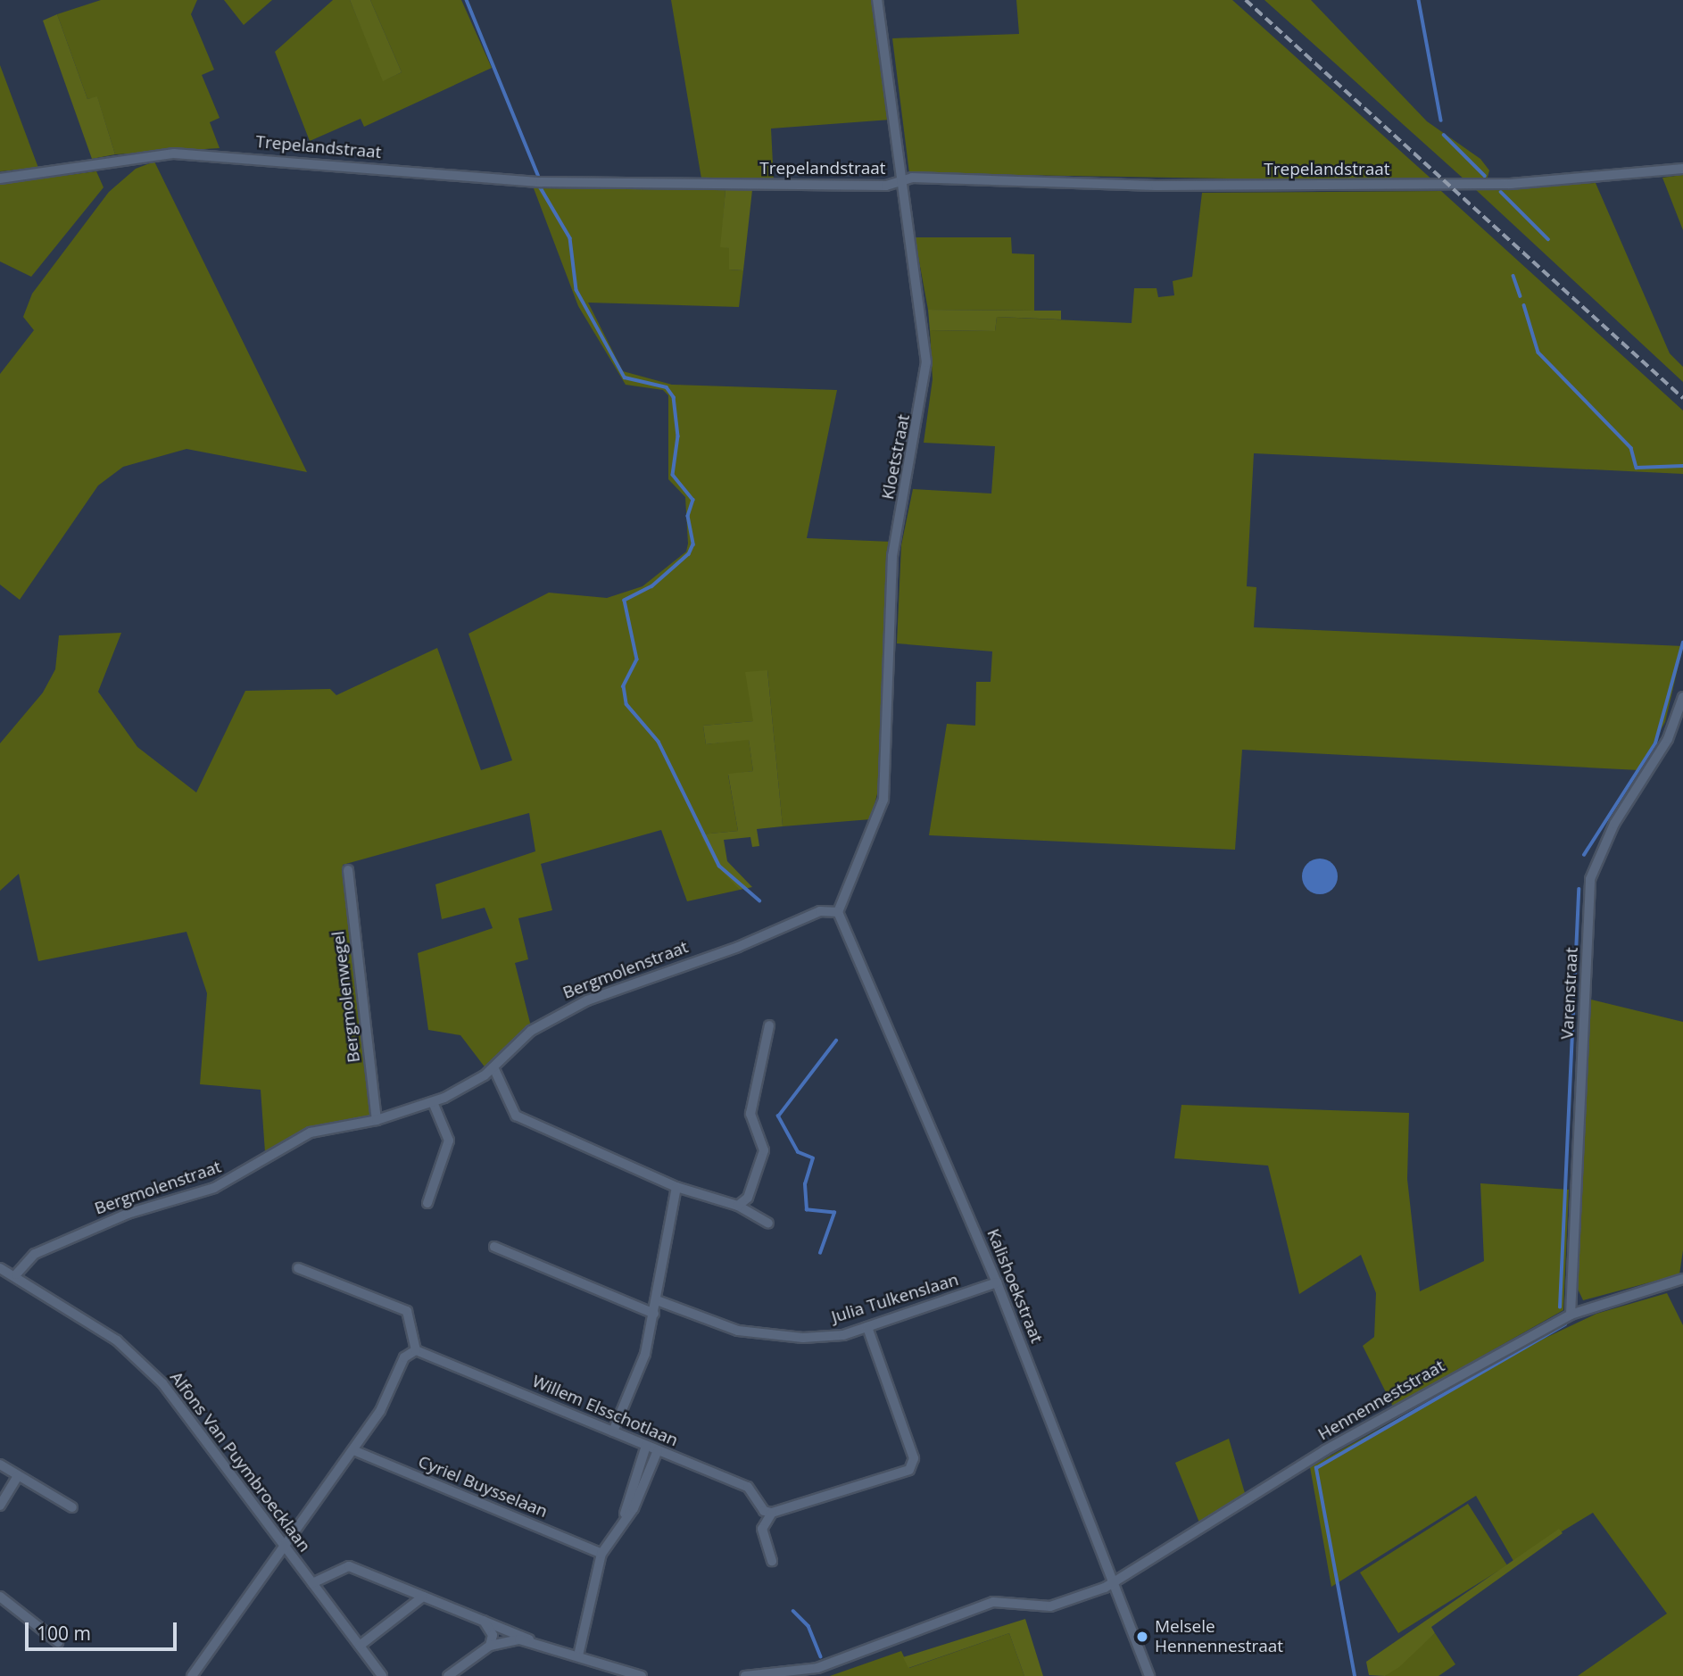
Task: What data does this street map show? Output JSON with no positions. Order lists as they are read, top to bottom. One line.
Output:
{"streets":{"street":["Trepelandstraat","Kloetstraat","Bergmolenstraat","Varenstraat","Bergmolenwegel","Kalishoekstraat","Julia Tulkenslaan","Hennenneststraat","Willem Elsschotlaan","Alfons Van Puymbroecklaan","Cyriel Buysselaan"]},"crossings":[["Trepelandstraat","Kloetstraat"],["Kloetstraat","Bergmolenstraat"],["Kloetstraat","Kalishoekstraat"],["Bergmolenstraat","Bergmolenwegel"],["Bergmolenstraat","Kalishoekstraat"],["Bergmolenstraat","Alfons Van Puymbroecklaan"],["Varenstraat","Hennenneststraat"],["Kalishoekstraat","Julia Tulkenslaan"],["Kalishoekstraat","Hennenneststraat"]],"places":["Melsele Hennennestraat"],"scale_bar":"100 m"}
